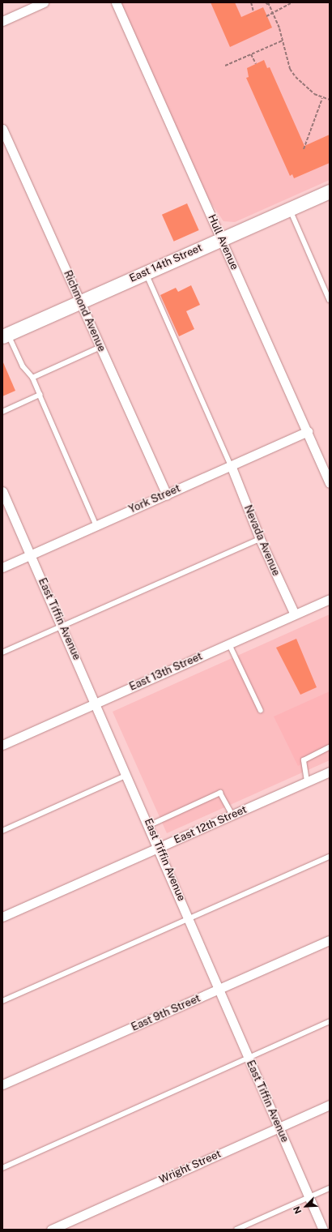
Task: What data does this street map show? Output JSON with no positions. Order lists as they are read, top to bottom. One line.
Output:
{"streets":{"main road":["East 14th Street"],"street":["Hull Avenue","Richmond Avenue","York Street","Nevada Avenue","East Tiffin Avenue","East 13th Street","East 12th Street","East 9th Street","Wright Street"]},"crossings":[["Hull Avenue","East 14th Street"],["Hull Avenue","York Street"],["East 14th Street","Richmond Avenue"],["Richmond Avenue","York Street"],["York Street","Nevada Avenue"],["York Street","East Tiffin Avenue"],["Nevada Avenue","East 13th Street"],["East Tiffin Avenue","East 13th Street"],["East Tiffin Avenue","East 12th Street"],["East Tiffin Avenue","East 9th Street"],["East Tiffin Avenue","Wright Street"]],"north":"bottom left"}
